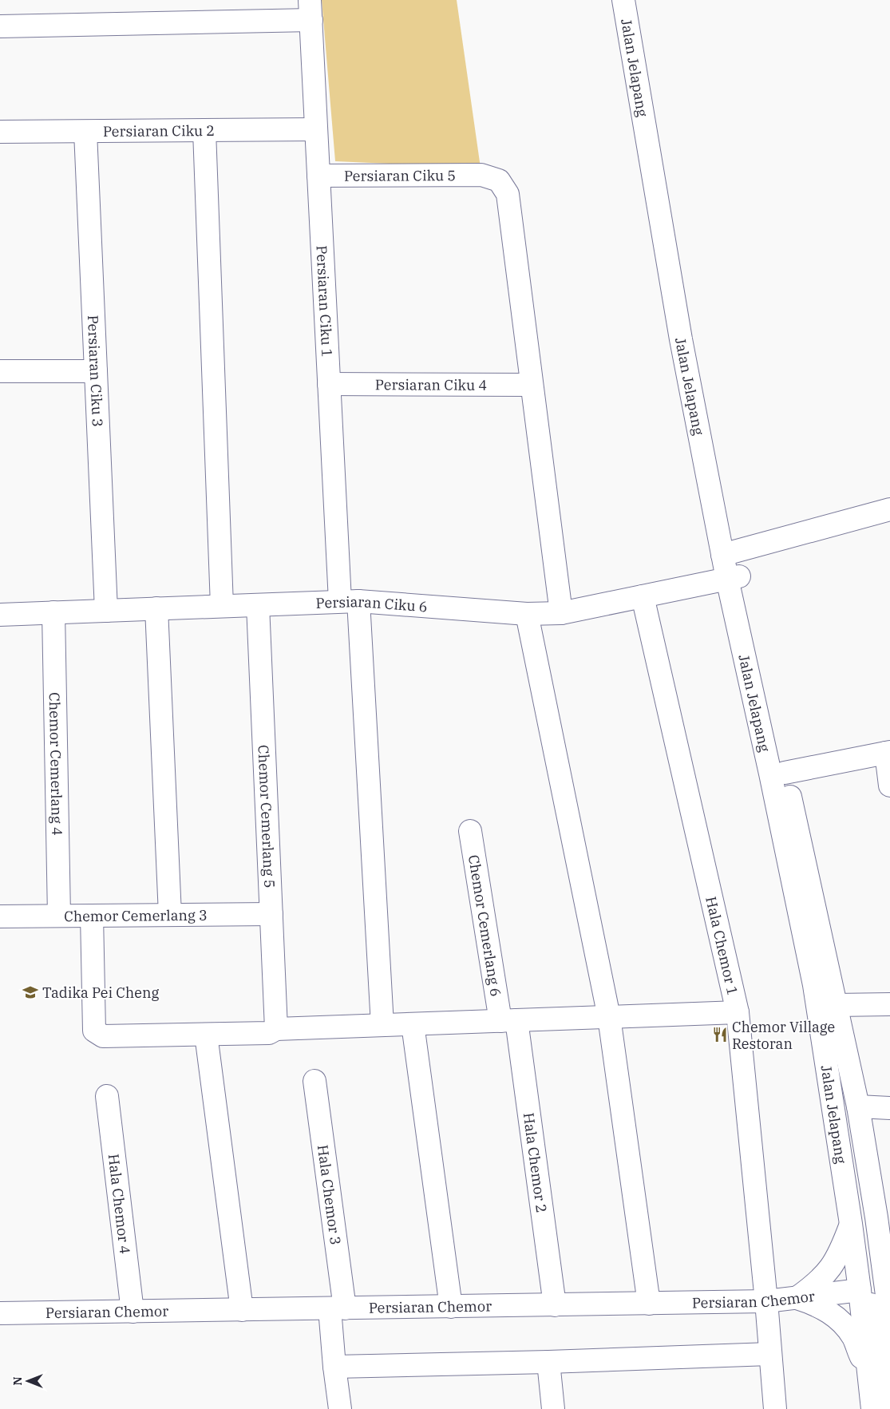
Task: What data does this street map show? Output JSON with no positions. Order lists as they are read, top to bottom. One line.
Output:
{"streets":{"street":["Jalan Jelapang","Persiaran Ciku 2","Persiaran Ciku 5","Persiaran Ciku 1","Persiaran Ciku 3","Persiaran Ciku 4","Persiaran Ciku 6","Chemor Cemerlang 4","Chemor Cemerlang 5","Chemor Cemerlang 3","Chemor Cemerlang 6","Hala Chemor 1","Hala Chemor 2","Hala Chemor 3","Hala Chemor 4","Persiaran Chemor"]},"crossings":[["Jalan Jelapang","Persiaran Ciku 6"],["Jalan Jelapang","Persiaran Chemor"],["Persiaran Ciku 2","Persiaran Ciku 1"],["Persiaran Ciku 2","Persiaran Ciku 3"],["Persiaran Ciku 5","Persiaran Ciku 1"],["Persiaran Ciku 5","Persiaran Ciku 4"],["Persiaran Ciku 1","Persiaran Ciku 4"],["Persiaran Ciku 1","Persiaran Ciku 6"],["Persiaran Ciku 3","Persiaran Ciku 6"],["Persiaran Ciku 6","Chemor Cemerlang 4"],["Persiaran Ciku 6","Chemor Cemerlang 5"],["Persiaran Ciku 6","Hala Chemor 1"],["Chemor Cemerlang 4","Chemor Cemerlang 3"],["Chemor Cemerlang 5","Chemor Cemerlang 3"],["Chemor Cemerlang 6","Hala Chemor 2"],["Hala Chemor 1","Persiaran Chemor"],["Hala Chemor 2","Persiaran Chemor"],["Hala Chemor 3","Persiaran Chemor"],["Hala Chemor 4","Persiaran Chemor"]],"places":{"school or university":["Tadika Pei Cheng"],"restaurant":["Chemor Village Restoran"]},"north":"left"}
